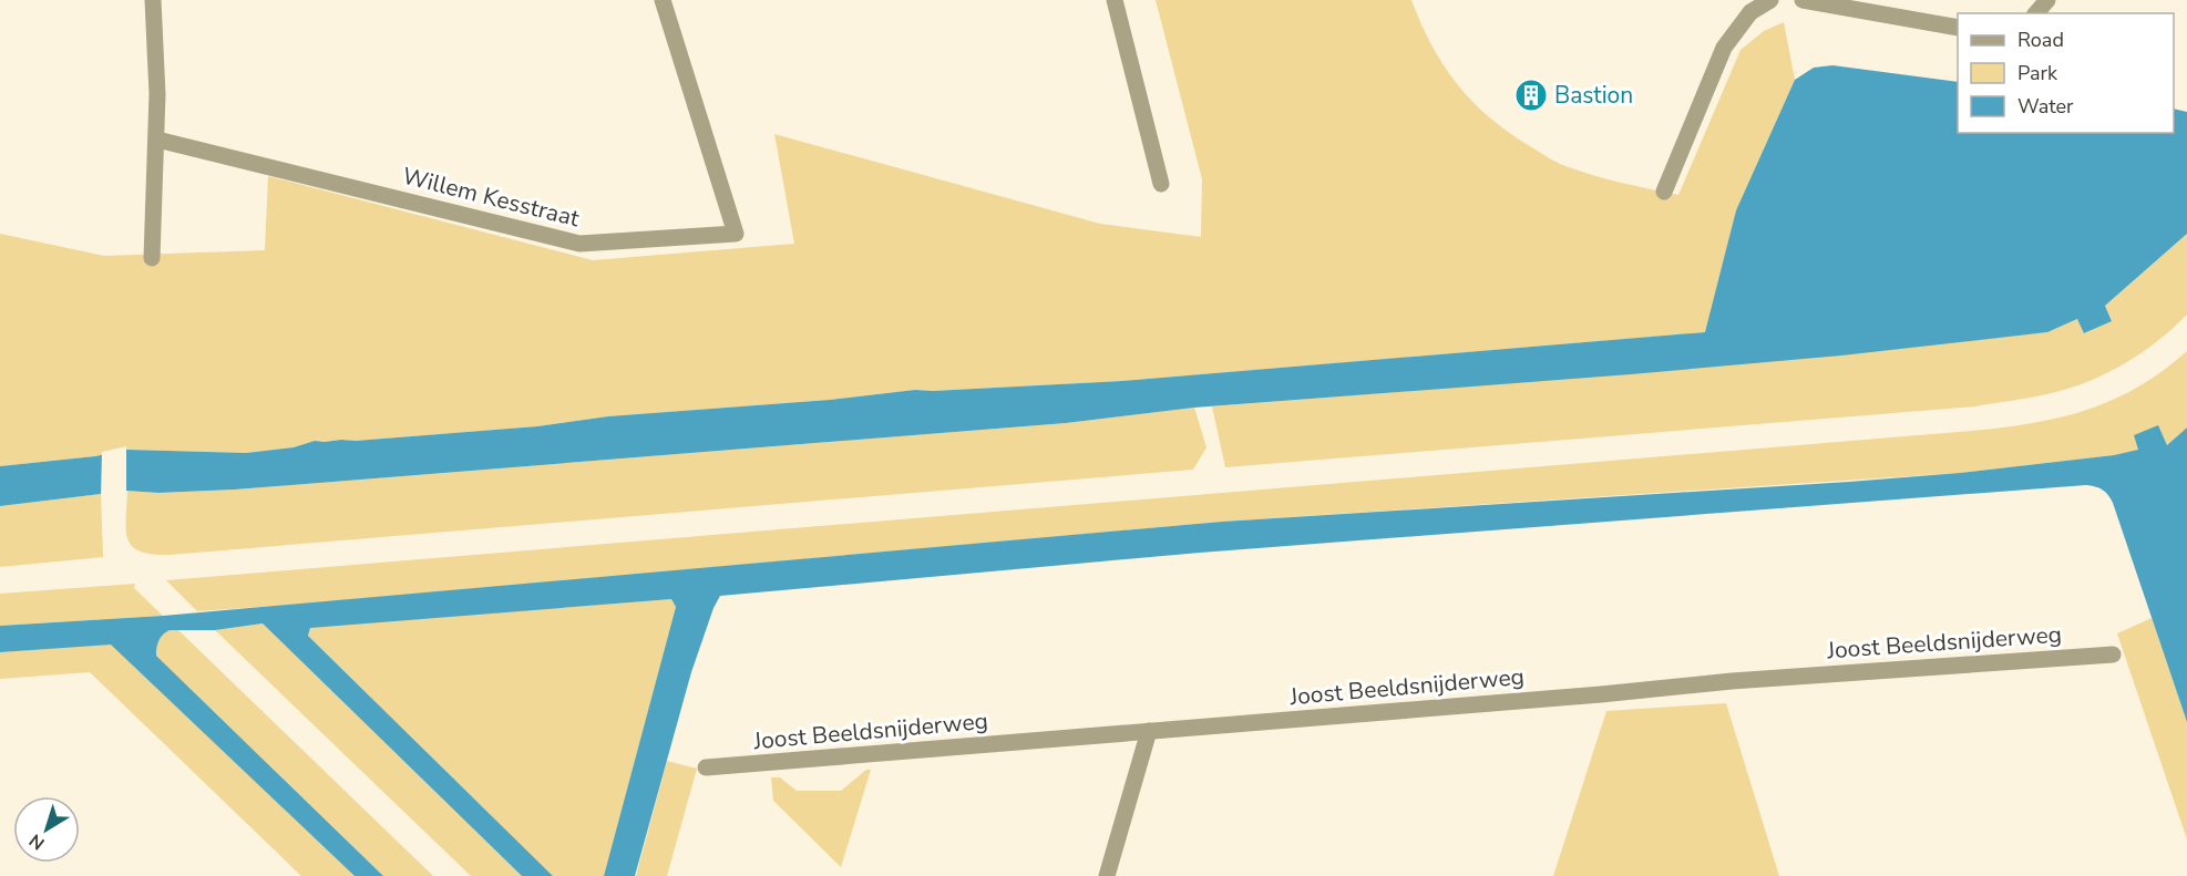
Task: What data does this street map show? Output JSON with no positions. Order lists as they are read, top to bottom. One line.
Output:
{"streets":{"street":["Willem Kesstraat","Joost Beeldsnijderweg"]},"places":{"building":["Bastion"]},"legend":["Road","Park","Water"],"north":"bottom left"}
